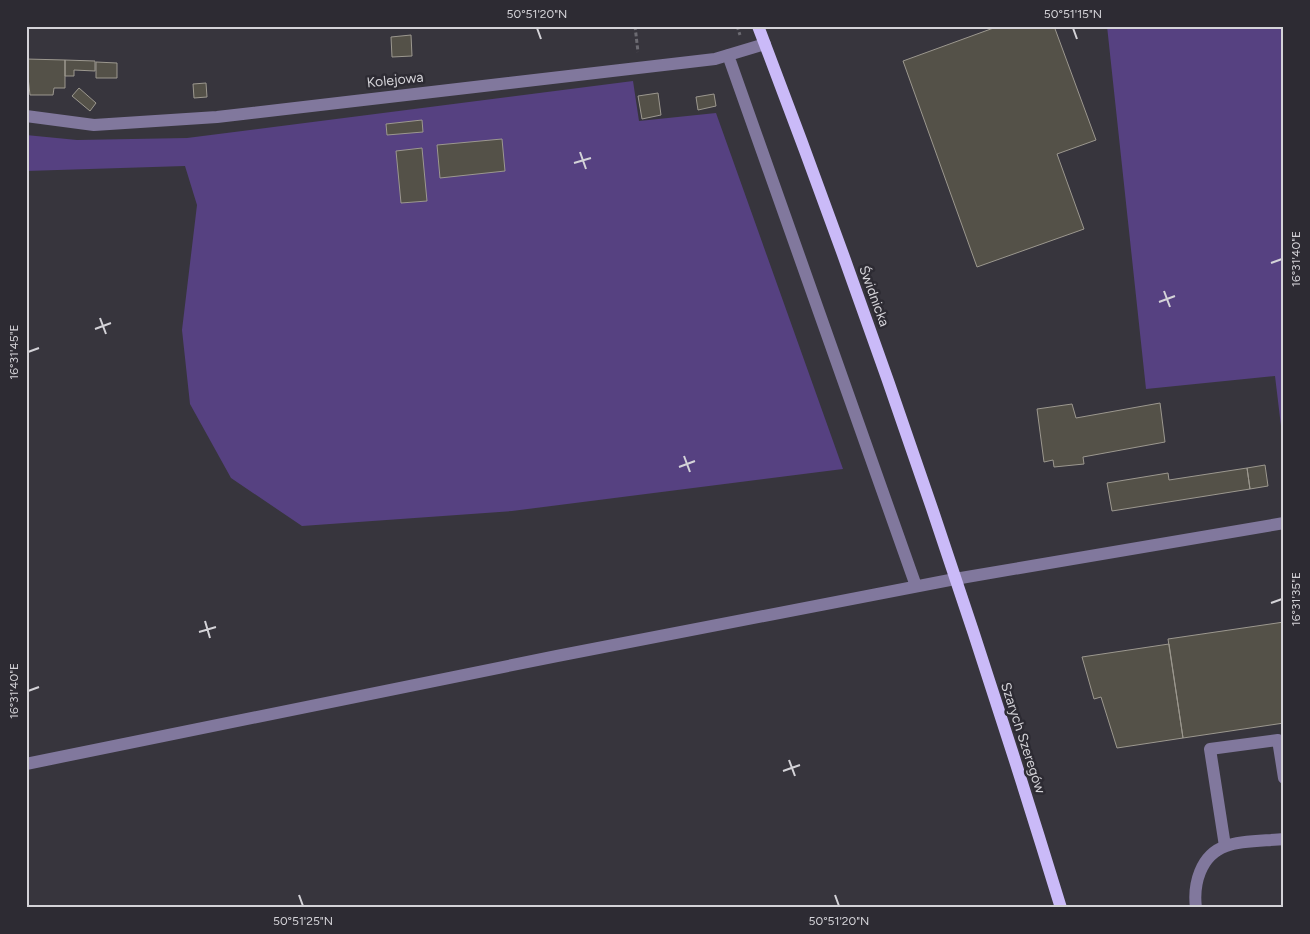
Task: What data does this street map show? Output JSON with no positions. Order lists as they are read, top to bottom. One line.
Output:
{"streets":{"main road":["Świdnicka","Szarych Szeregów"],"street":["Kolejowa"]},"crossings":[["Kolejowa","Świdnicka"],["Świdnicka","Szarych Szeregów"]],"coordinates":["50°51'20\"N","50°51'15\"N","16°31'40\"E","16°31'45\"E","16°31'35\"E","50°51'25\"N"]}
